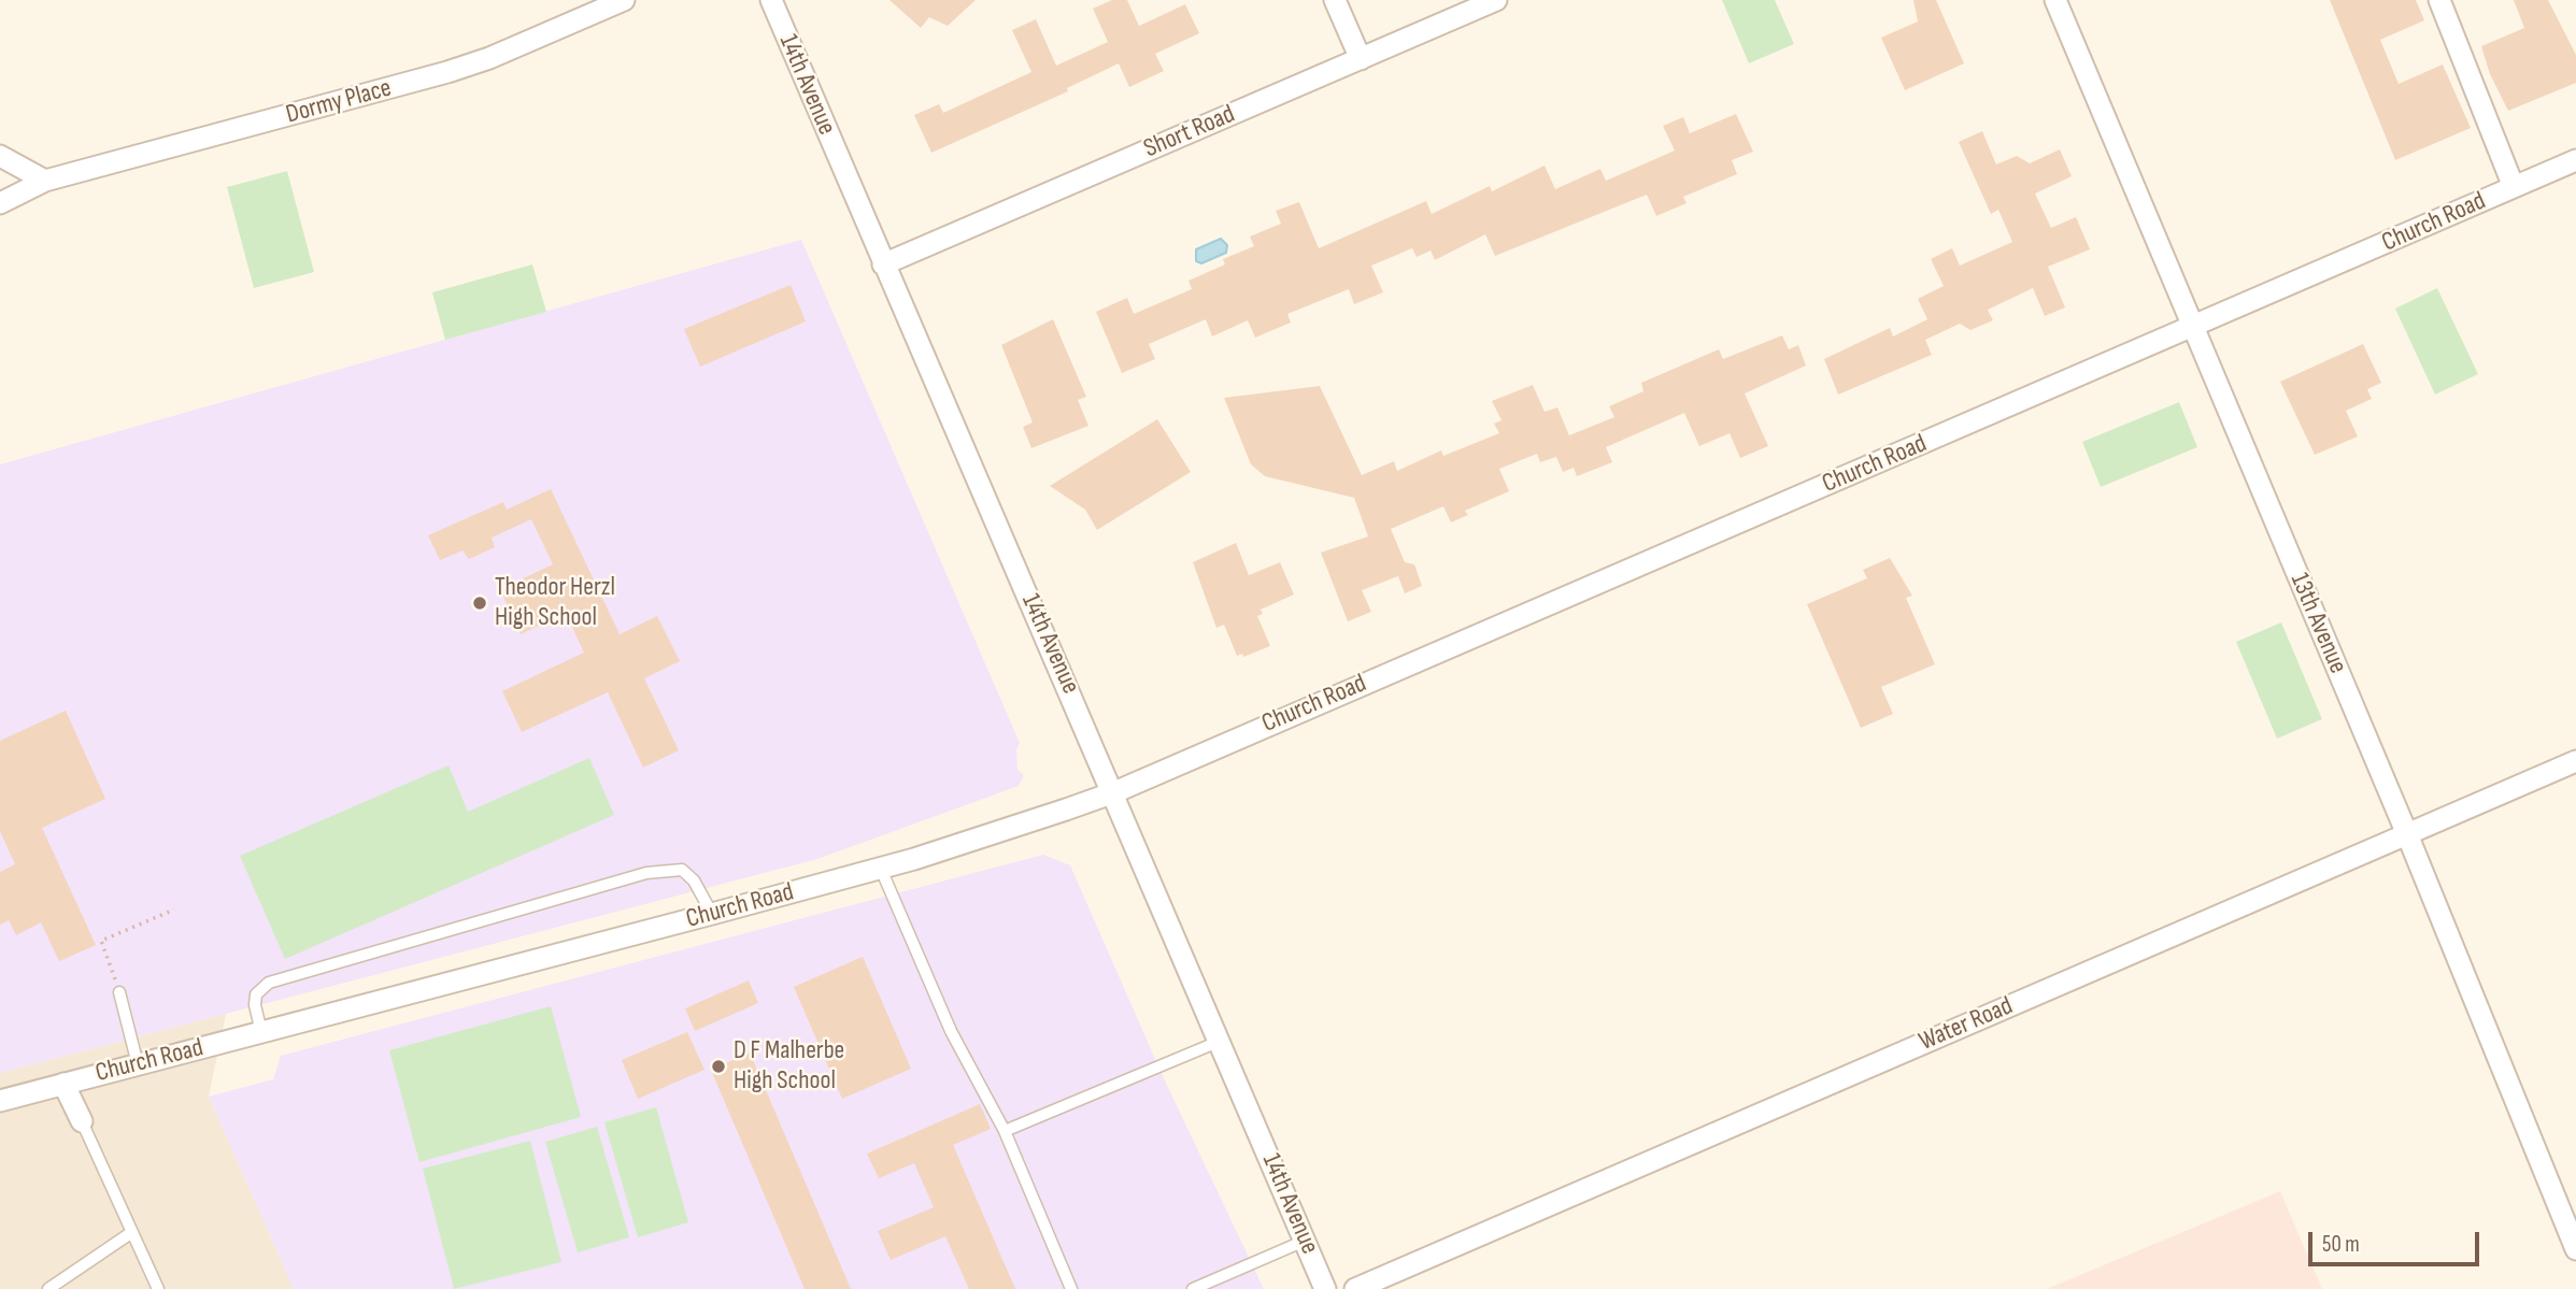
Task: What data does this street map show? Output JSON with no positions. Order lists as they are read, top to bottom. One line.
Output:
{"streets":{"street":["14th Avenue","Dormy Place","Short Road","Church Road","13th Avenue","Water Road"]},"crossings":[["14th Avenue","Short Road"],["14th Avenue","Church Road"],["Church Road","13th Avenue"],["13th Avenue","Water Road"]],"places":["Theodor Herzl High School","D F Malherbe High School"],"scale_bar":"50 m"}
